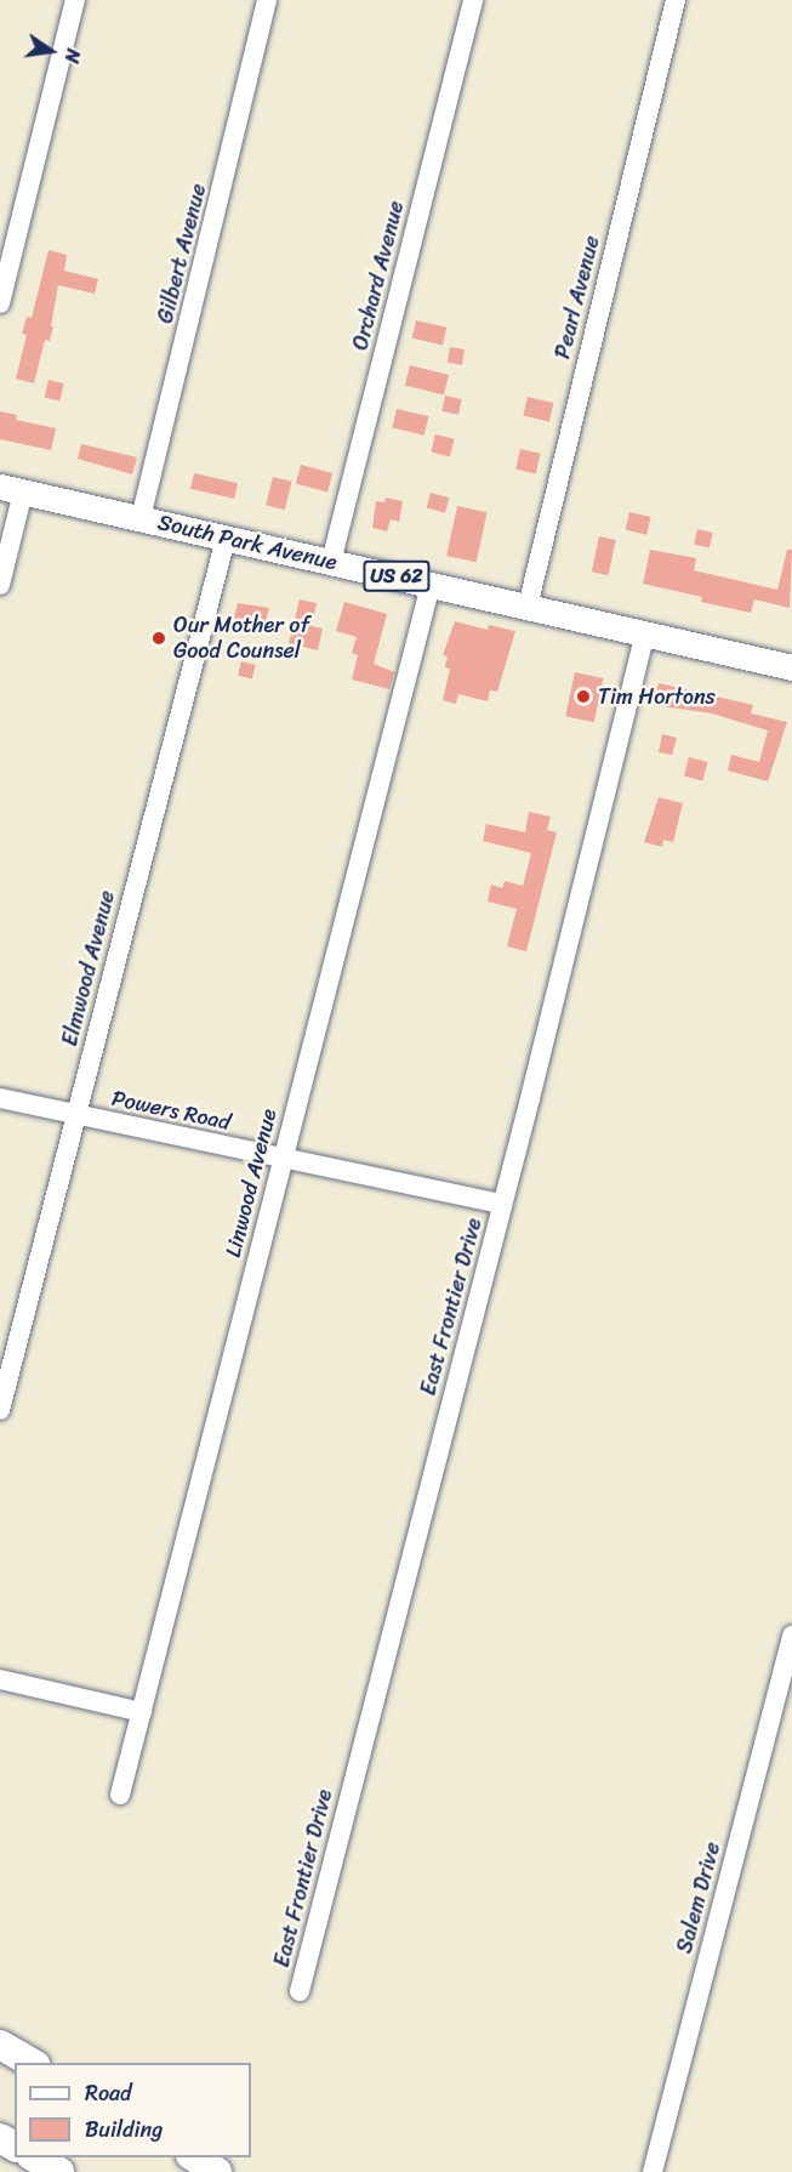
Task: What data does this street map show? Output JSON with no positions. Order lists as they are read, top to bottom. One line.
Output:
{"streets":{"main road":["South Park Avenue","US 62"],"street":["Gilbert Avenue","Orchard Avenue","Pearl Avenue","Elmwood Avenue","Powers Road","Linwood Avenue","East Frontier Drive","Salem Drive"]},"crossings":[["Gilbert Avenue","South Park Avenue"],["Orchard Avenue","South Park Avenue"],["Pearl Avenue","South Park Avenue"],["South Park Avenue","Elmwood Avenue"],["South Park Avenue","Linwood Avenue"],["South Park Avenue","East Frontier Drive"],["Elmwood Avenue","Powers Road"],["Powers Road","Linwood Avenue"],["Powers Road","East Frontier Drive"]],"places":["Our Mother of Good Counsel","Tim Hortons"],"legend":["Road","Building"],"north":"right"}
